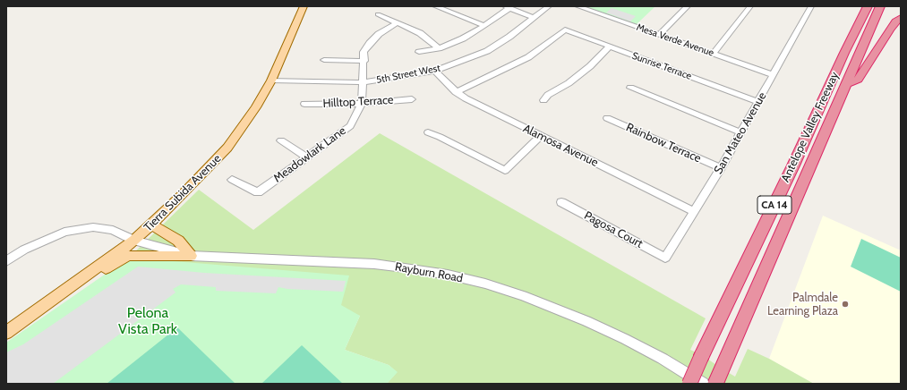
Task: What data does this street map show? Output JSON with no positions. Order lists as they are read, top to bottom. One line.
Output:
{"streets":{"highway":["Antelope Valley Freeway","CA 14"],"main road":["Tierra Subida Avenue"],"street":["Mesa Verde Avenue","Sunrise Terrace","5th Street West","Hilltop Terrace","San Mateo Avenue","Rainbow Terrace","Alamosa Avenue","Meadowlark Lane","Pagosa Court","Rayburn Road"]},"crossings":[["Mesa Verde Avenue","San Mateo Avenue"],["Sunrise Terrace","San Mateo Avenue"],["Sunrise Terrace","Alamosa Avenue"],["5th Street West","Alamosa Avenue"],["5th Street West","Meadowlark Lane"],["5th Street West","Tierra Subida Avenue"],["Hilltop Terrace","Meadowlark Lane"],["San Mateo Avenue","Rainbow Terrace"],["San Mateo Avenue","Alamosa Avenue"],["San Mateo Avenue","Pagosa Court"],["Tierra Subida Avenue","Rayburn Road"]],"parks":["Pelona Vista Park"],"places":["Palmdale Learning Plaza"]}
